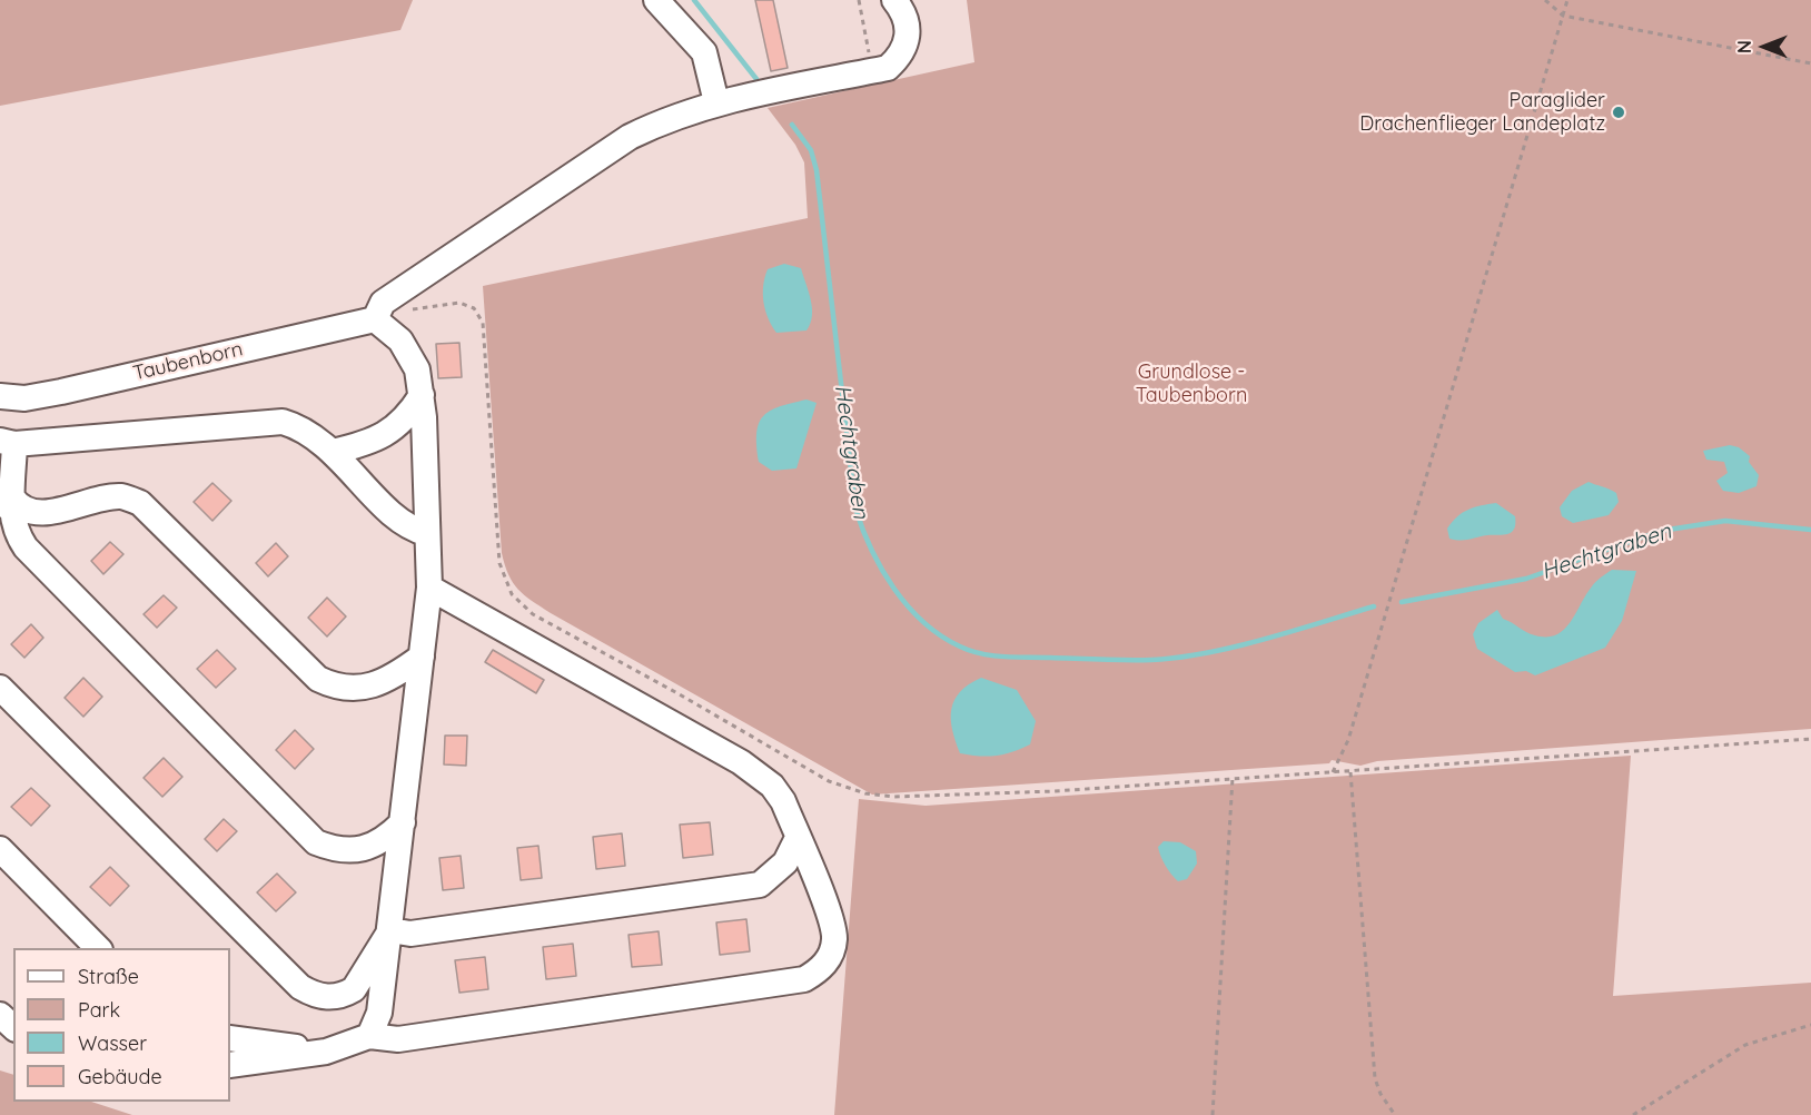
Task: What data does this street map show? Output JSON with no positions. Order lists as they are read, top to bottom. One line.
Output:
{"streets":{"lane":["Taubenborn"]},"water":["Hechtgraben"],"parks":["Grundlose - Taubenborn"],"places":["Paraglider Drachenflieger Landeplatz"],"legend":["Straße","Park","Wasser","Gebäude"],"north":"left"}
